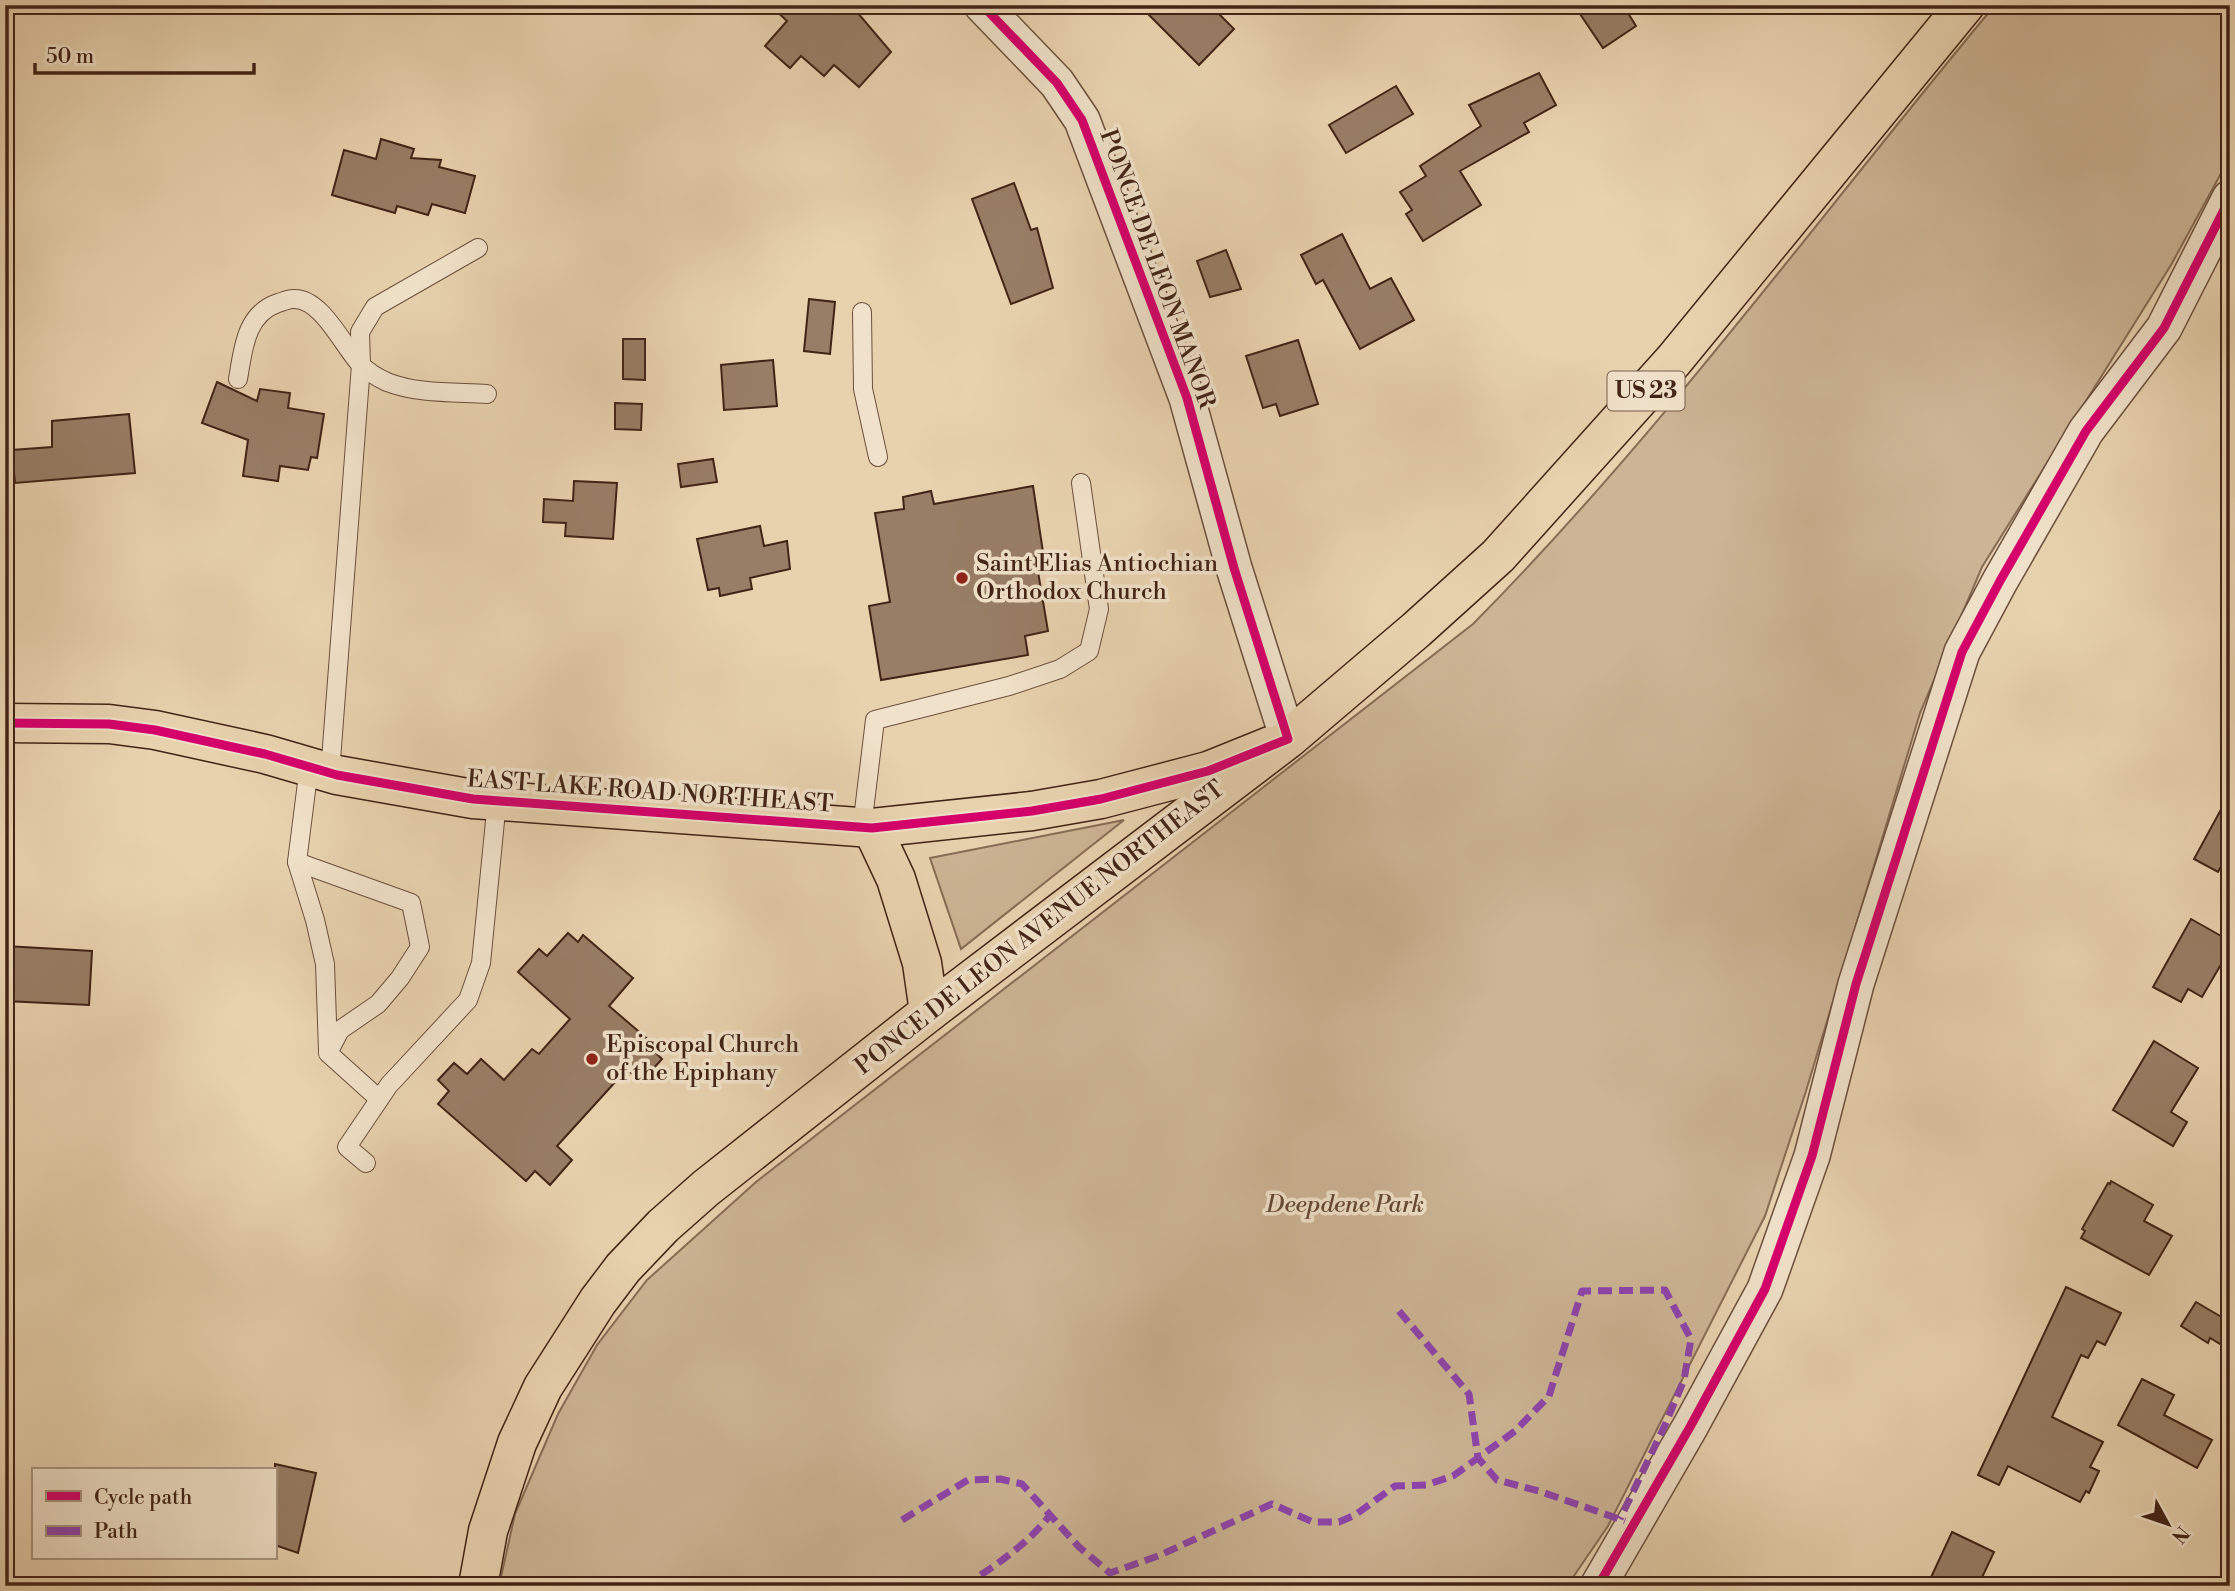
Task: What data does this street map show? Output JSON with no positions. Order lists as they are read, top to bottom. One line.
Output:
{"streets":{"main road":["US 23","EAST LAKE ROAD NORTHEAST","PONCE DE LEON AVENUE NORTHEAST"],"street":["PONCE DE LEON MANOR"]},"crossings":[["PONCE DE LEON MANOR","EAST LAKE ROAD NORTHEAST"],["PONCE DE LEON MANOR","PONCE DE LEON AVENUE NORTHEAST"],["EAST LAKE ROAD NORTHEAST","PONCE DE LEON AVENUE NORTHEAST"]],"parks":["Deepdene Park"],"places":["Saint Elias Antiochian Orthodox Church","Episcopal Church of the Epiphany"],"legend":["Cycle path","Path"],"scale_bar":"50 m","north":"bottom right"}
